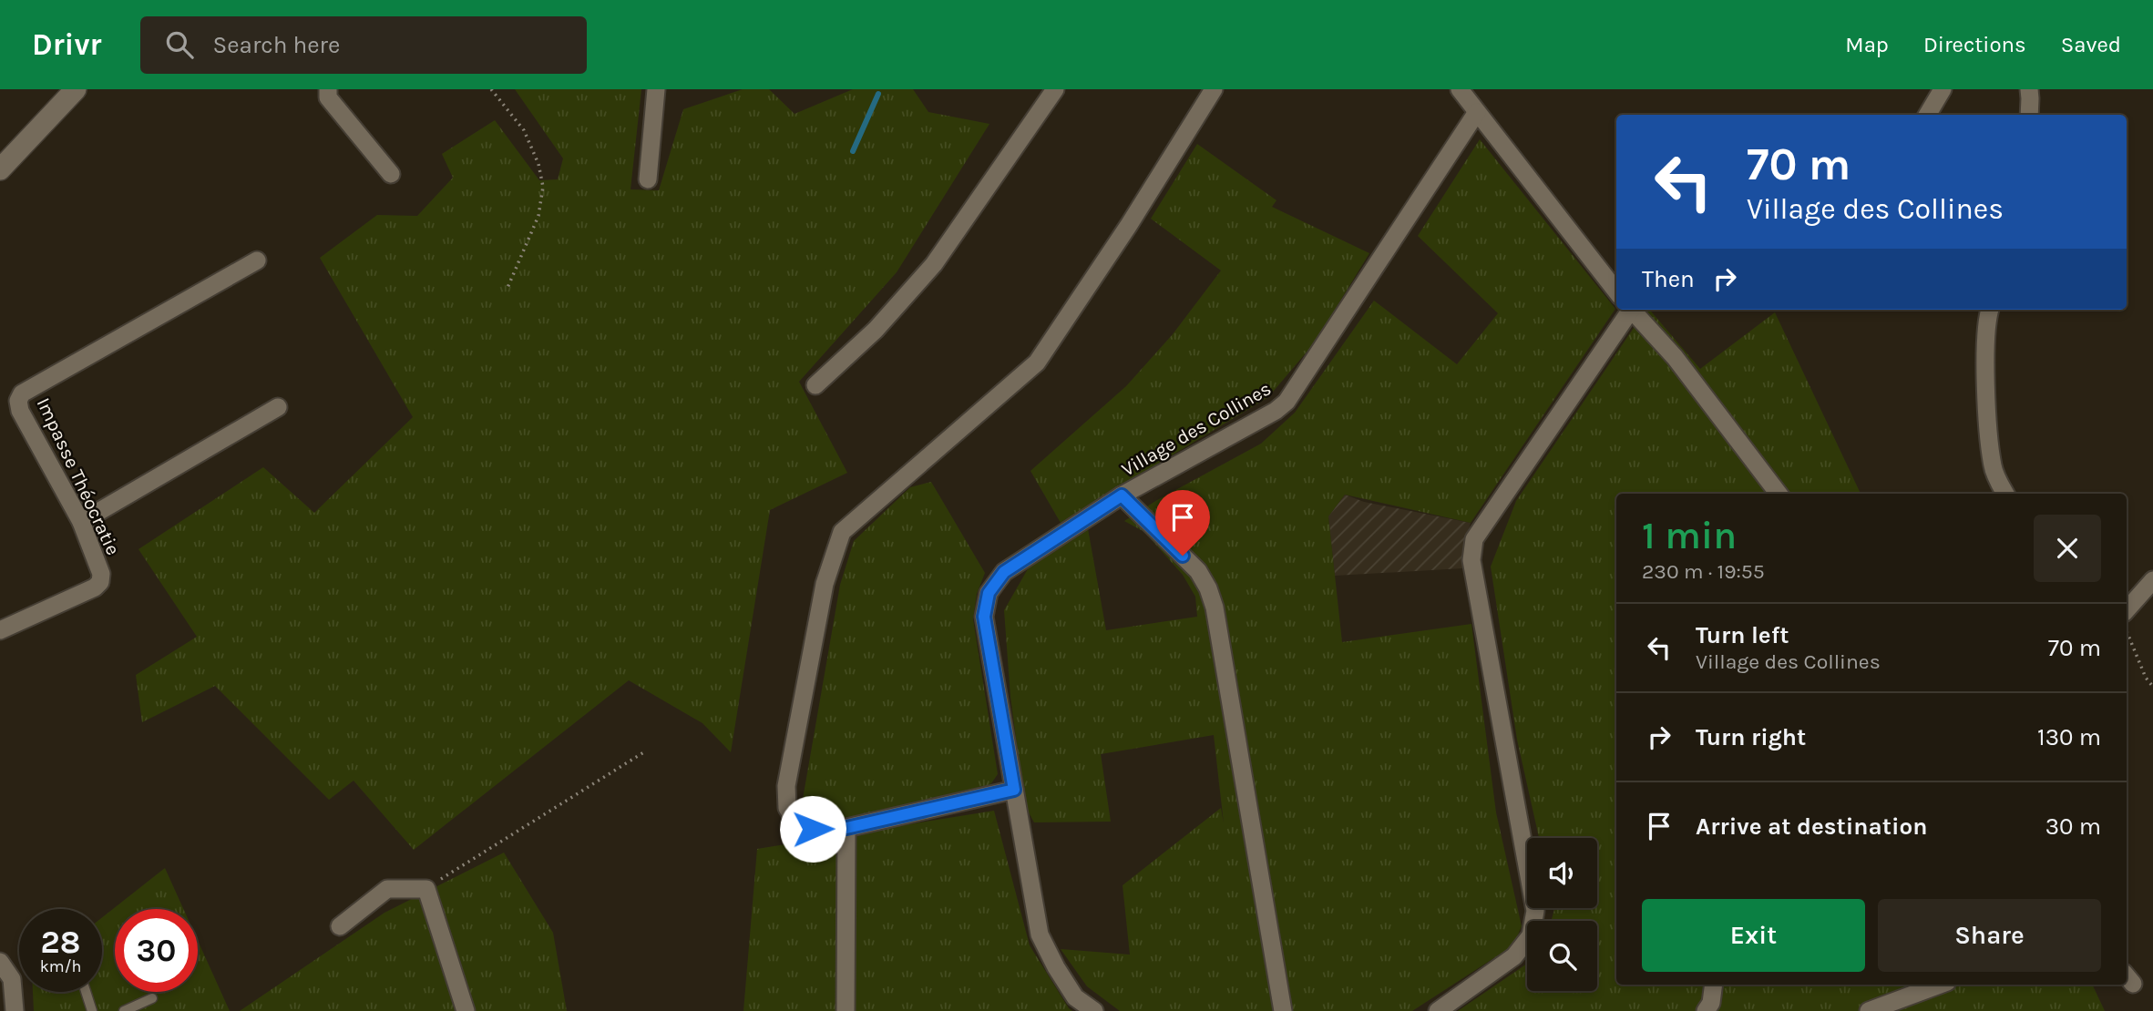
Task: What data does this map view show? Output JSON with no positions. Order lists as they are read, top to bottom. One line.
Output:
{"streets":{"street":["Village des Collines","Impasse Théocratie"]},"page":{"header":"Drivr","search":"Search here","nav":["Map","Directions","Saved"],"turn":["70 m","Village des Collines"],"then":"Then","heading":["1 min","230 m · 19:55"],"list":[{"name":"Turn left","note":"Village des Collines","value":"70 m"},{"name":"Turn right","value":"130 m"},{"name":"Arrive at destination","value":"30 m"}],"buttons":["Exit","Share"],"speed":"28 km/h","limit":"30"}}
